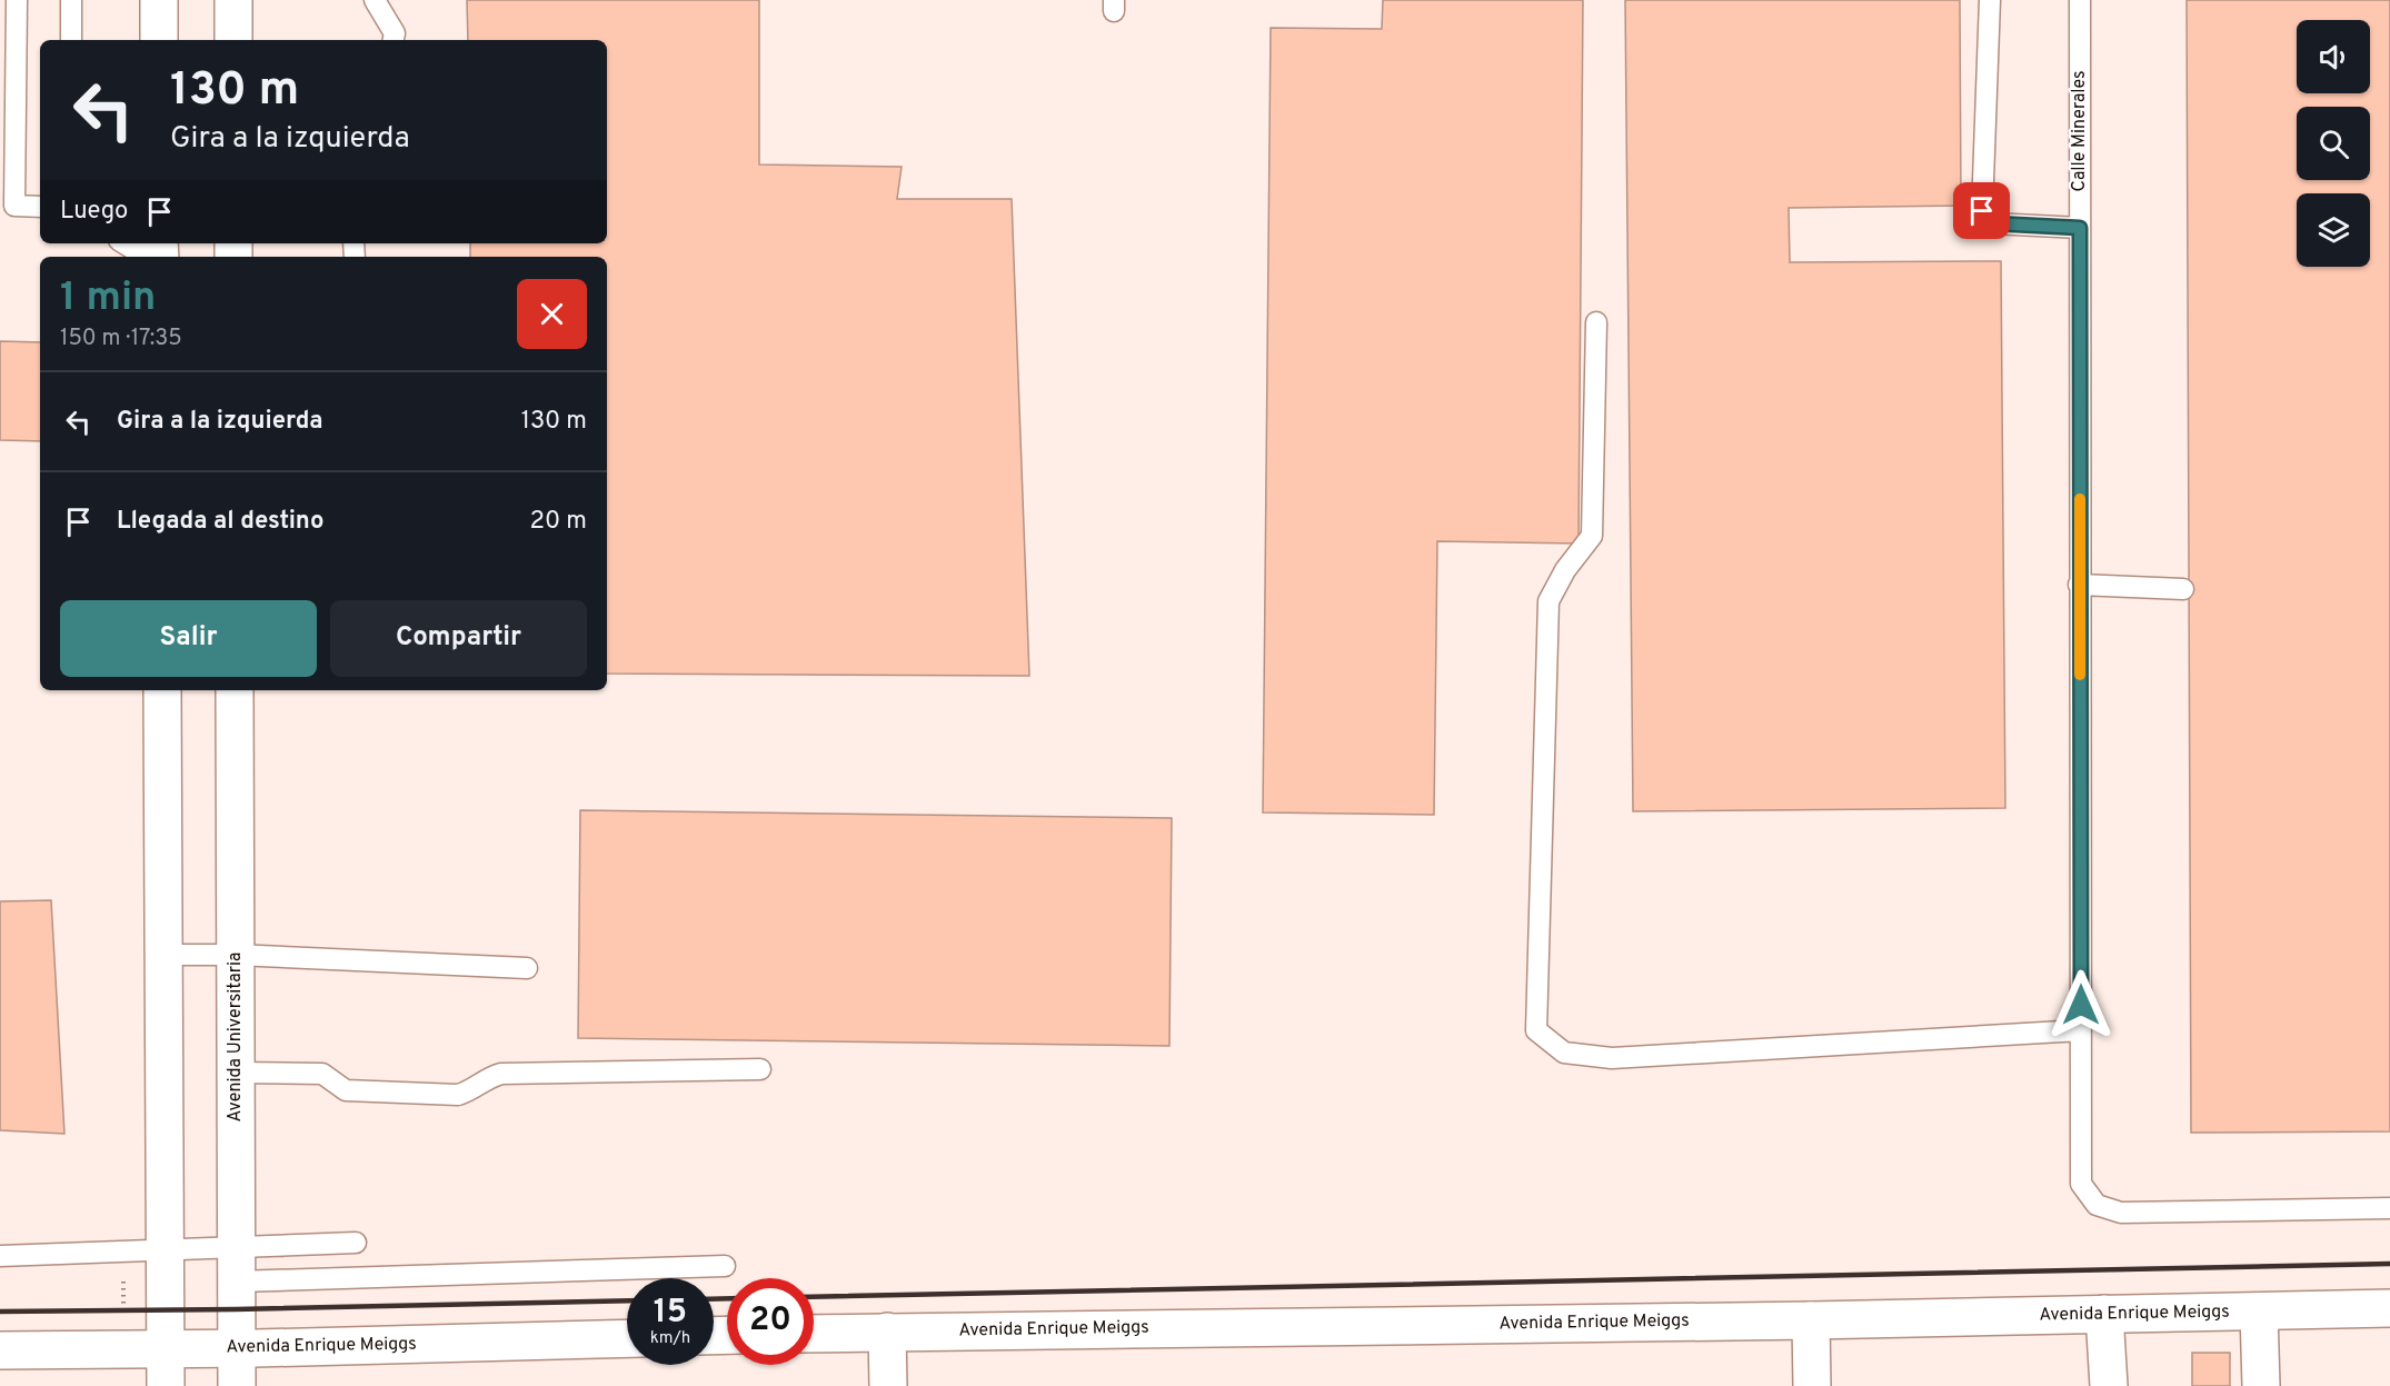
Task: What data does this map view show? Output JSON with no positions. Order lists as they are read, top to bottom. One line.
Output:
{"streets":{"street":["Avenida Universitaria","Avenida Enrique Meiggs"],"lane":["Calle Minerales"]},"crossings":[["Avenida Universitaria","Avenida Enrique Meiggs"]],"page":{"turn":["130 m","Gira a la izquierda"],"then":"Luego","heading":["1 min","150 m · 17:35"],"list":[{"name":"Gira a la izquierda","value":"130 m"},{"name":"Llegada al destino","value":"20 m"}],"buttons":["Salir","Compartir"],"speed":"15 km/h","limit":"20"}}
